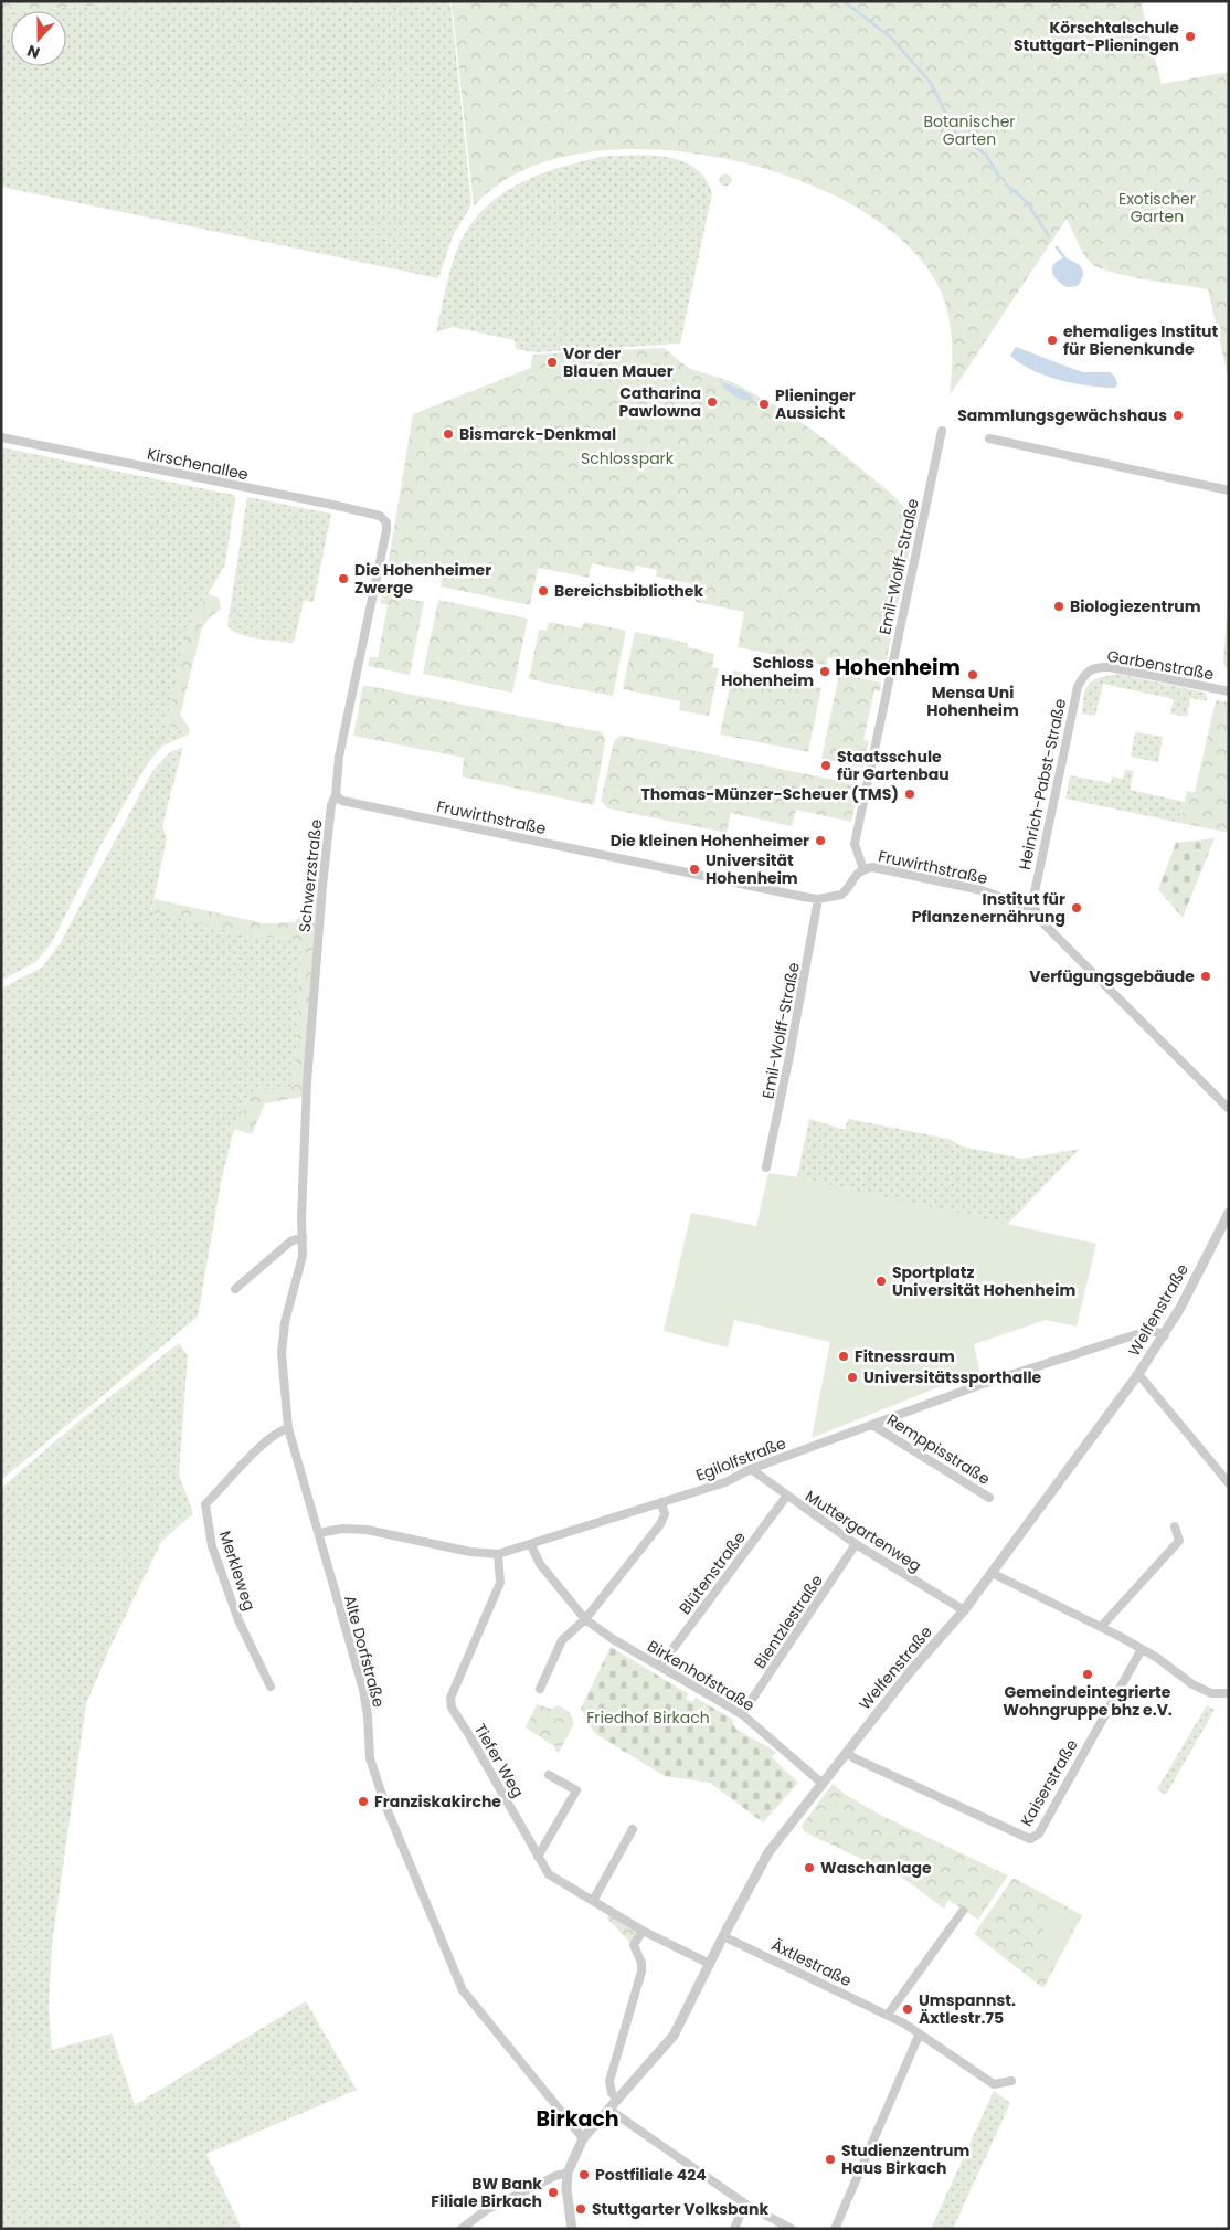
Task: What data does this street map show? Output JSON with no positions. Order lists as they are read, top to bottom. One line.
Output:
{"streets":{"street":["Kirschenallee","Emil-Wolff-Straße","Garbenstraße","Heinrich-Pabst-Straße","Fruwirthstraße","Schwerzstraße","Welfenstraße","Remppisstraße","Egilolfstraße","Muttergartenweg","Merkleweg","Blütenstraße","Bientzlestraße","Alte Dorfstraße","Birkenhofstraße","Tiefer Weg","Kaiserstraße","Äxtlestraße"]},"crossings":[["Kirschenallee","Schwerzstraße"],["Emil-Wolff-Straße","Fruwirthstraße"],["Garbenstraße","Heinrich-Pabst-Straße"],["Heinrich-Pabst-Straße","Fruwirthstraße"],["Fruwirthstraße","Schwerzstraße"],["Schwerzstraße","Alte Dorfstraße"],["Welfenstraße","Egilolfstraße"],["Welfenstraße","Muttergartenweg"],["Welfenstraße","Alte Dorfstraße"],["Welfenstraße","Birkenhofstraße"],["Welfenstraße","Tiefer Weg"],["Welfenstraße","Kaiserstraße"],["Welfenstraße","Äxtlestraße"],["Remppisstraße","Egilolfstraße"],["Egilolfstraße","Muttergartenweg"],["Egilolfstraße","Alte Dorfstraße"],["Egilolfstraße","Birkenhofstraße"],["Egilolfstraße","Tiefer Weg"],["Muttergartenweg","Blütenstraße"],["Muttergartenweg","Bientzlestraße"],["Merkleweg","Alte Dorfstraße"],["Blütenstraße","Birkenhofstraße"],["Bientzlestraße","Birkenhofstraße"]],"districts":["Hohenheim","Birkach"],"parks":["Botanischer Garten","Exotischer Garten","Schlosspark","Friedhof Birkach"],"places":["Körschtalschule Stuttgart-Plieningen","ehemaliges Institut für Bienenkunde","Vor der Blauen Mauer","Catharina Pawlowna","Plieninger Aussicht","Sammlungsgewächshaus","Bismarck-Denkmal","Die Hohenheimer Zwerge","Bereichsbibliothek","Biologiezentrum","Schloss Hohenheim","Mensa Uni Hohenheim","Staatsschule für Gartenbau","Thomas-Münzer-Scheuer (TMS)","Die kleinen Hohenheimer","Universität Hohenheim","Institut für Pflanzenernährung","Verfügungsgebäude","Sportplatz Universität Hohenheim","Fitnessraum","Universitätssporthalle","Gemeindeintegrierte Wohngruppe bhz e.V.","Franziskakirche","Waschanlage","Umspannst. Äxtlestr.75","Studienzentrum Haus Birkach","Postfiliale 424","BW Bank Filiale Birkach","Stuttgarter Volksbank"],"north":"bottom"}
